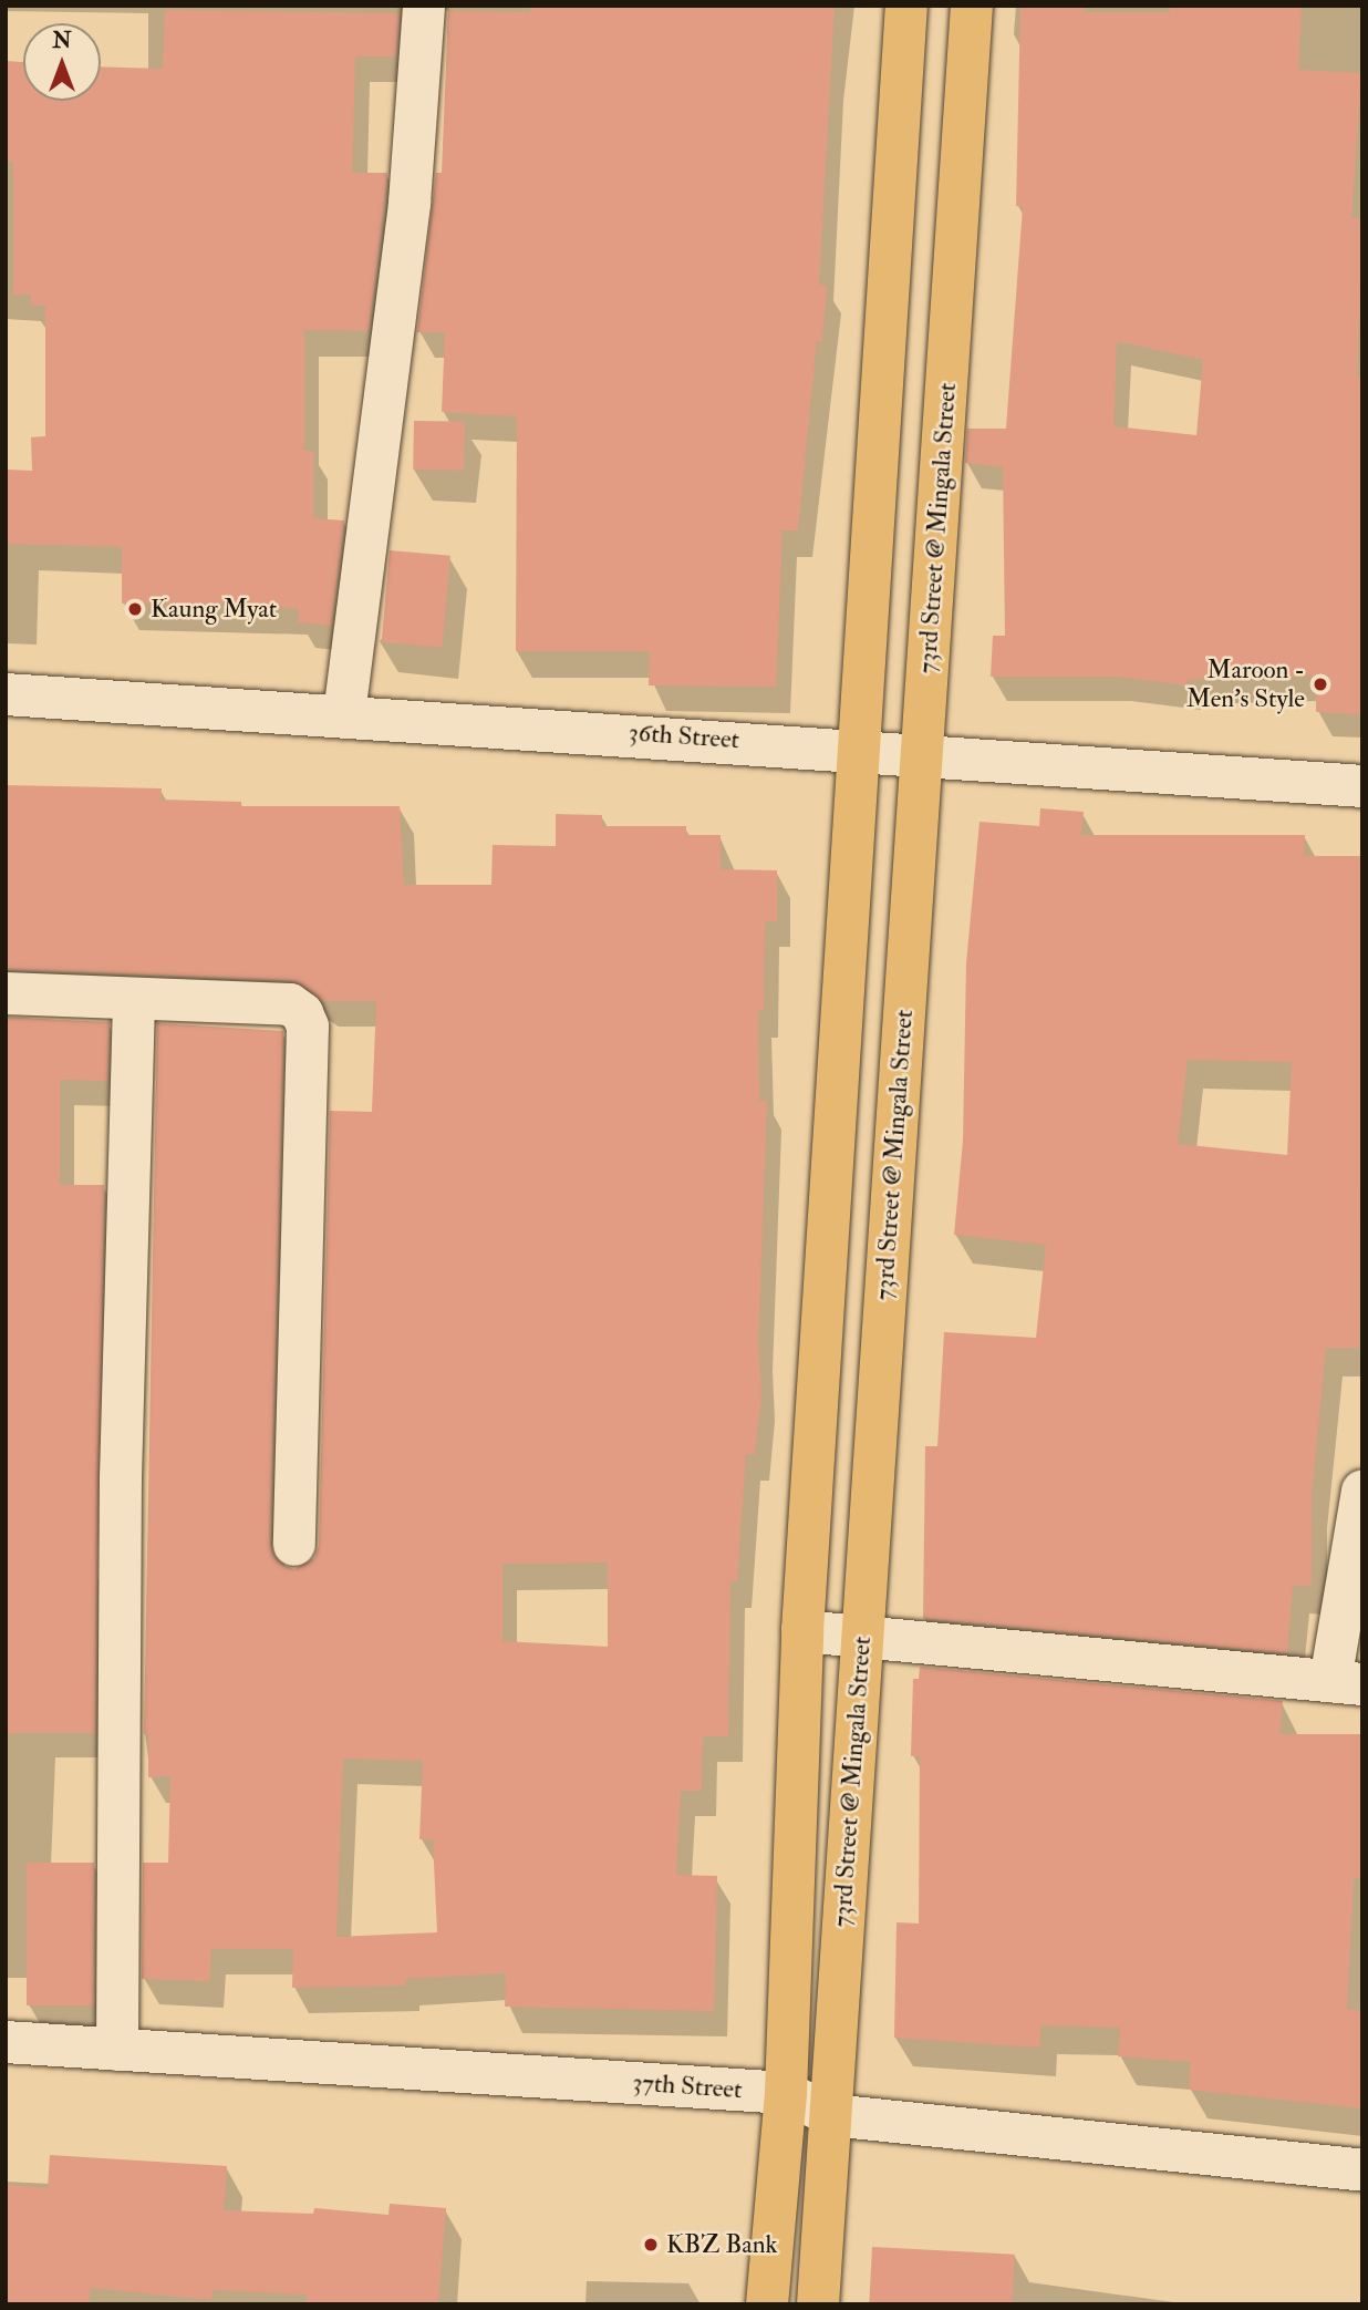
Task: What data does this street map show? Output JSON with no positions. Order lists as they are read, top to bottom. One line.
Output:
{"streets":{"main road":["73rd Street @ Mingala Street"],"street":["36th Street","37th Street"]},"crossings":[["73rd Street @ Mingala Street","36th Street"],["73rd Street @ Mingala Street","37th Street"]],"places":["Kaung Myat","Maroon - Men's Style","KBZ Bank"],"north":"top"}
